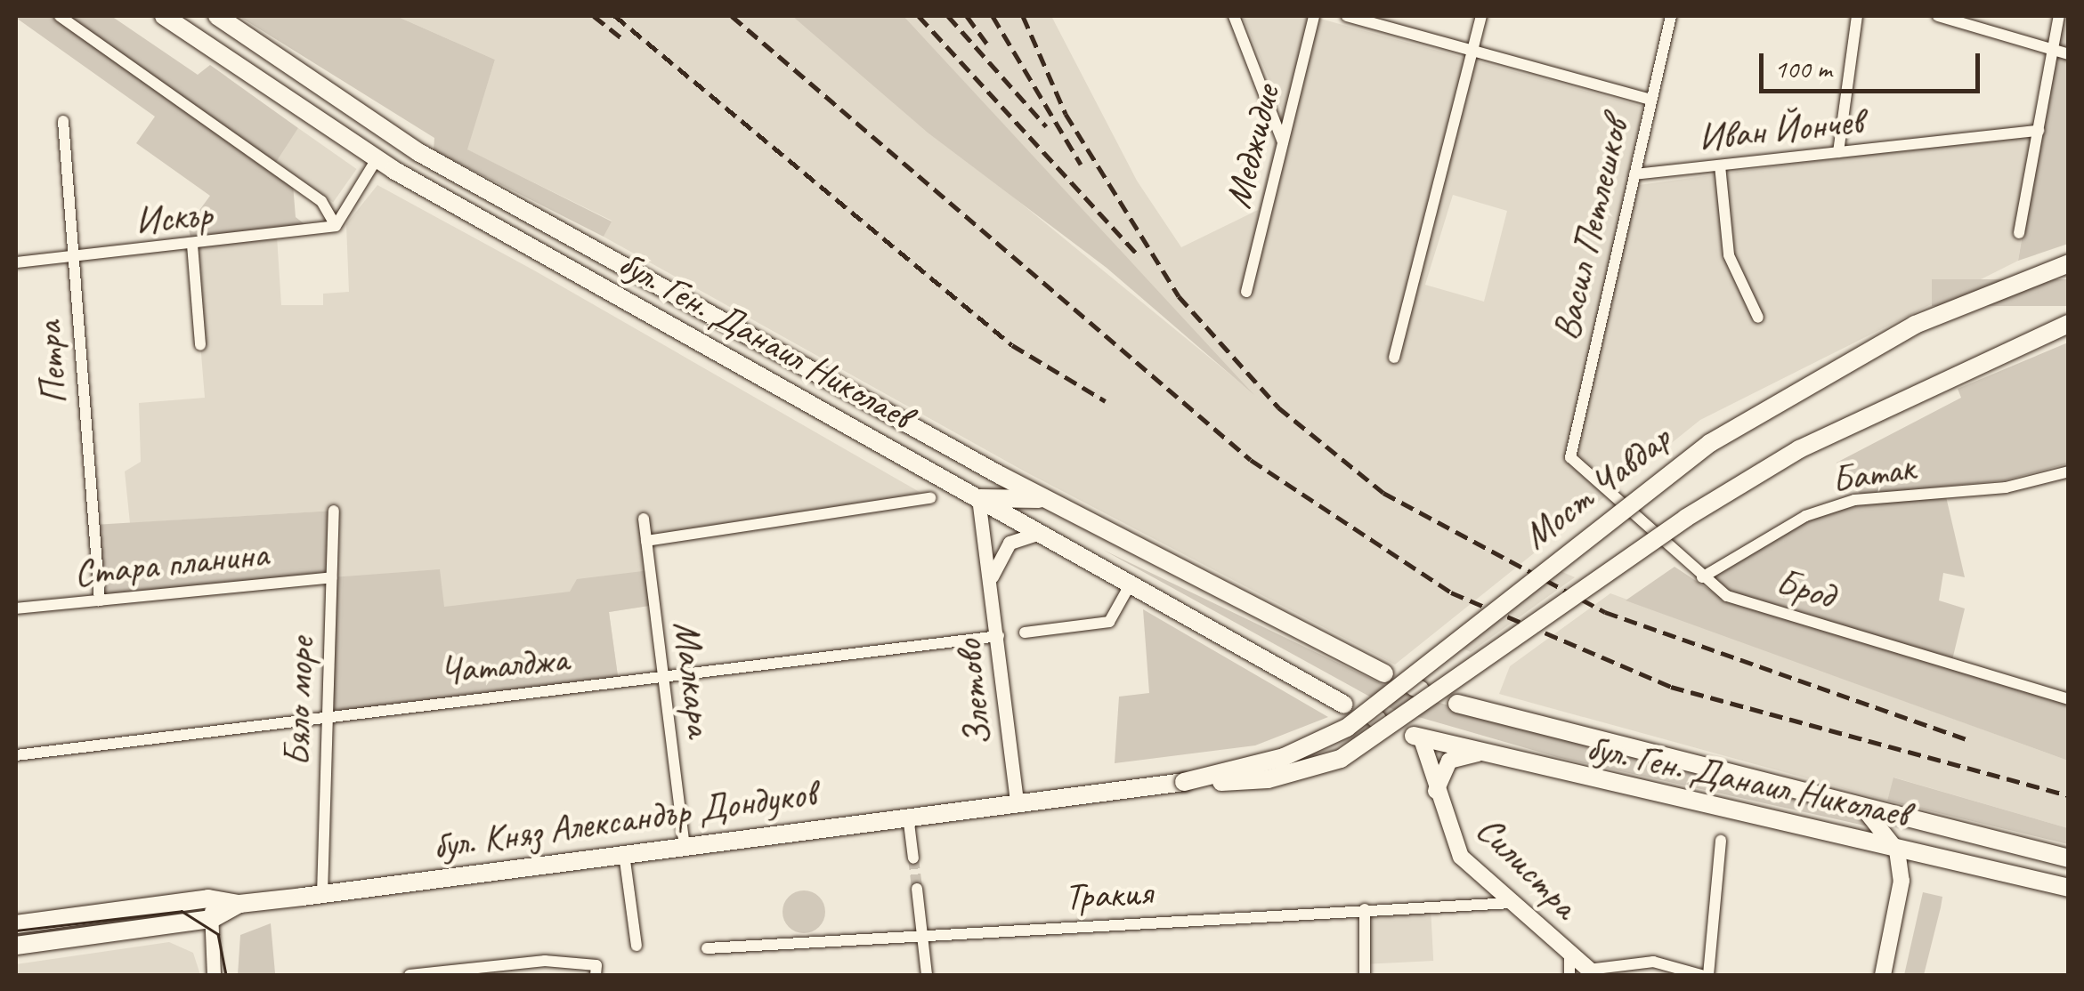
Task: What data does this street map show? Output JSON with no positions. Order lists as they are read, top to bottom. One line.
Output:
{"streets":{"main road":["бул. Ген. Данаил Николаев","Мост Чавдар","бул. Княз Александър Дондуков","Силистра"],"street":["Иван Йончев","Меджидие","Искър","Васил Петлешков","Петра","Батак","Стара планина","Брод","Чаталджа","Малкара","Злетово","Бяло море","Тракия"]},"crossings":[["Иван Йончев","Васил Петлешков"],["Искър","Петра"],["Васил Петлешков","Брод"],["бул. Ген. Данаил Николаев","Злетово"],["бул. Ген. Данаил Николаев","Силистра"],["Петра","Стара планина"],["Батак","Брод"],["Мост Чавдар","Злетово"],["Мост Чавдар","бул. Княз Александър Дондуков"],["Стара планина","Бяло море"],["Чаталджа","Малкара"],["Чаталджа","Злетово"],["Чаталджа","Бяло море"],["Малкара","бул. Княз Александър Дондуков"],["Злетово","бул. Княз Александър Дондуков"],["Бяло море","бул. Княз Александър Дондуков"],["Силистра","Тракия"]],"scale_bar":"100 m"}
